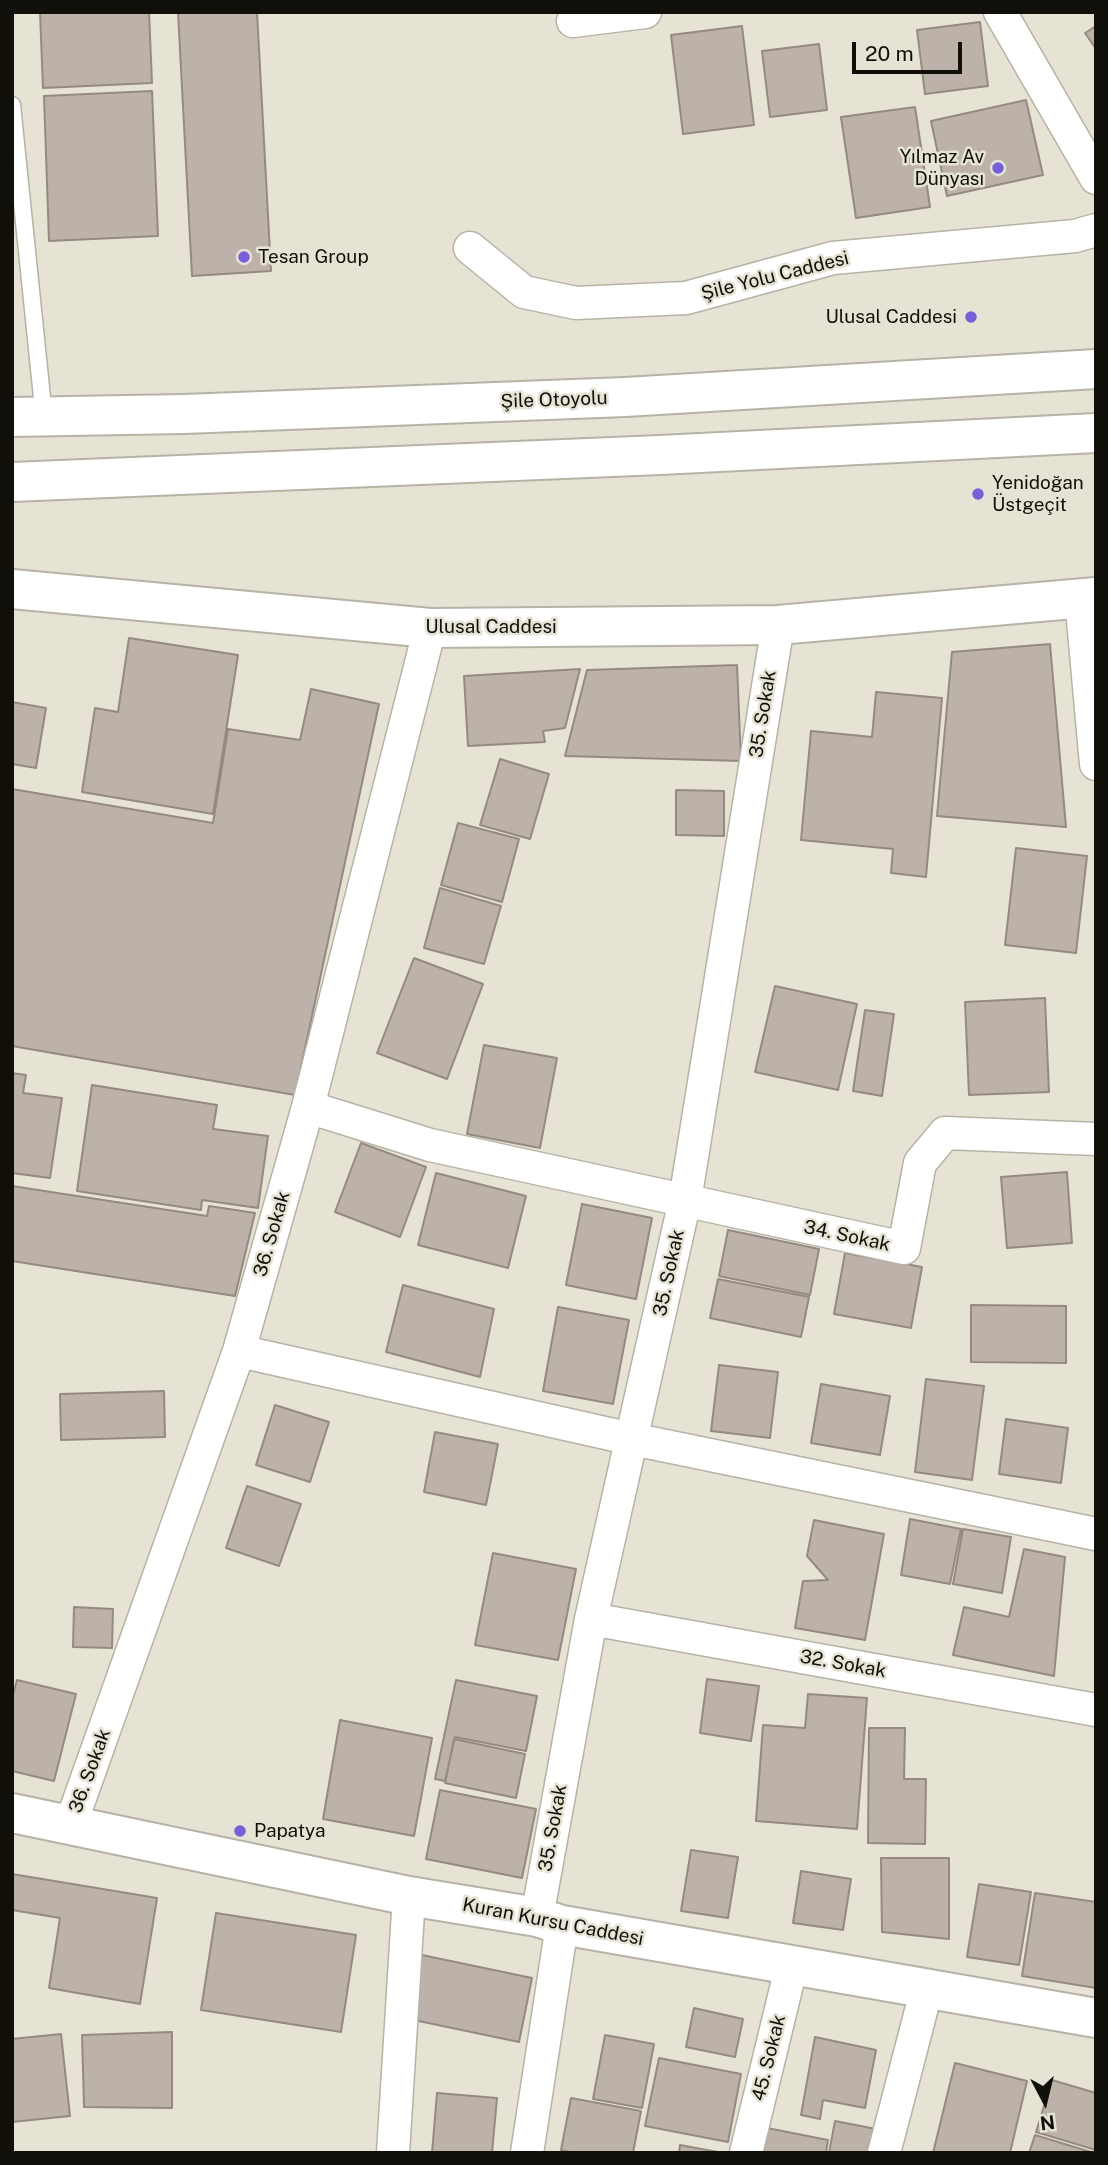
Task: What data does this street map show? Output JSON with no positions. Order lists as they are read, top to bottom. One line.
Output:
{"streets":{"main road":["Şile Otoyolu","Ulusal Caddesi","Kuran Kursu Caddesi"],"street":["Şile Yolu Caddesi","35. Sokak","36. Sokak","34. Sokak","32. Sokak","45. Sokak"]},"crossings":[["Ulusal Caddesi","35. Sokak"],["Ulusal Caddesi","36. Sokak"],["35. Sokak","34. Sokak"],["35. Sokak","32. Sokak"],["35. Sokak","Kuran Kursu Caddesi"],["36. Sokak","Kuran Kursu Caddesi"],["Kuran Kursu Caddesi","45. Sokak"]],"places":["Yılmaz Av Dünyası","Tesan Group","Ulusal Caddesi","Yenidoğan Üstgeçit","Papatya"],"scale_bar":"20 m","north":"bottom"}
